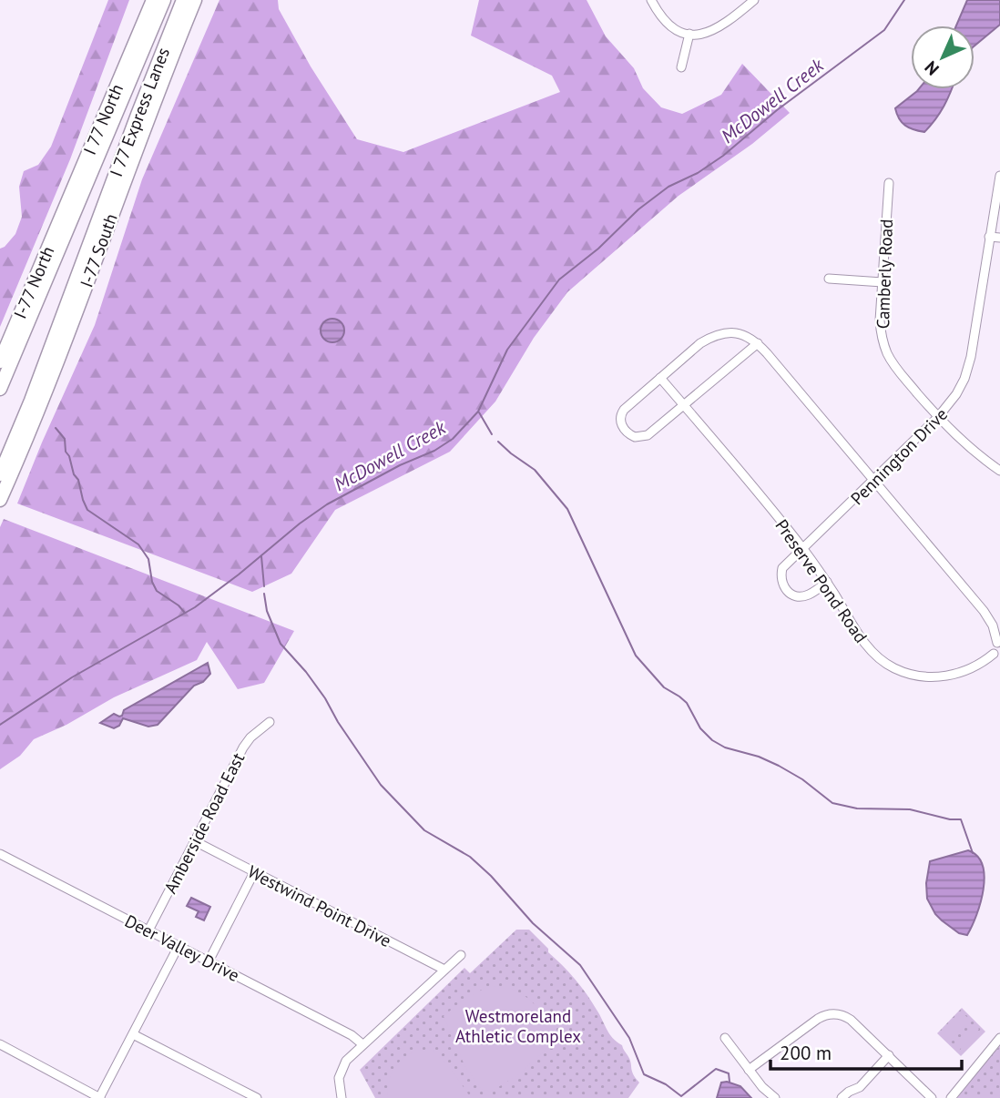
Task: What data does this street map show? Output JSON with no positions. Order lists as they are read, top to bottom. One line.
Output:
{"streets":{"highway":["I 77 Express Lanes","I 77 North","I-77 South","I-77 North"],"street":["Camberly Road","Pennington Drive","Preserve Pond Road","Amberside Road East","Westwind Point Drive","Deer Valley Drive"]},"crossings":[["I 77 North","I-77 North"],["Camberly Road","Pennington Drive"],["Pennington Drive","Preserve Pond Road"],["Amberside Road East","Westwind Point Drive"],["Amberside Road East","Deer Valley Drive"]],"water":["McDowell Creek"],"parks":["Westmoreland Athletic Complex"],"scale_bar":"200 m","north":"bottom left"}
